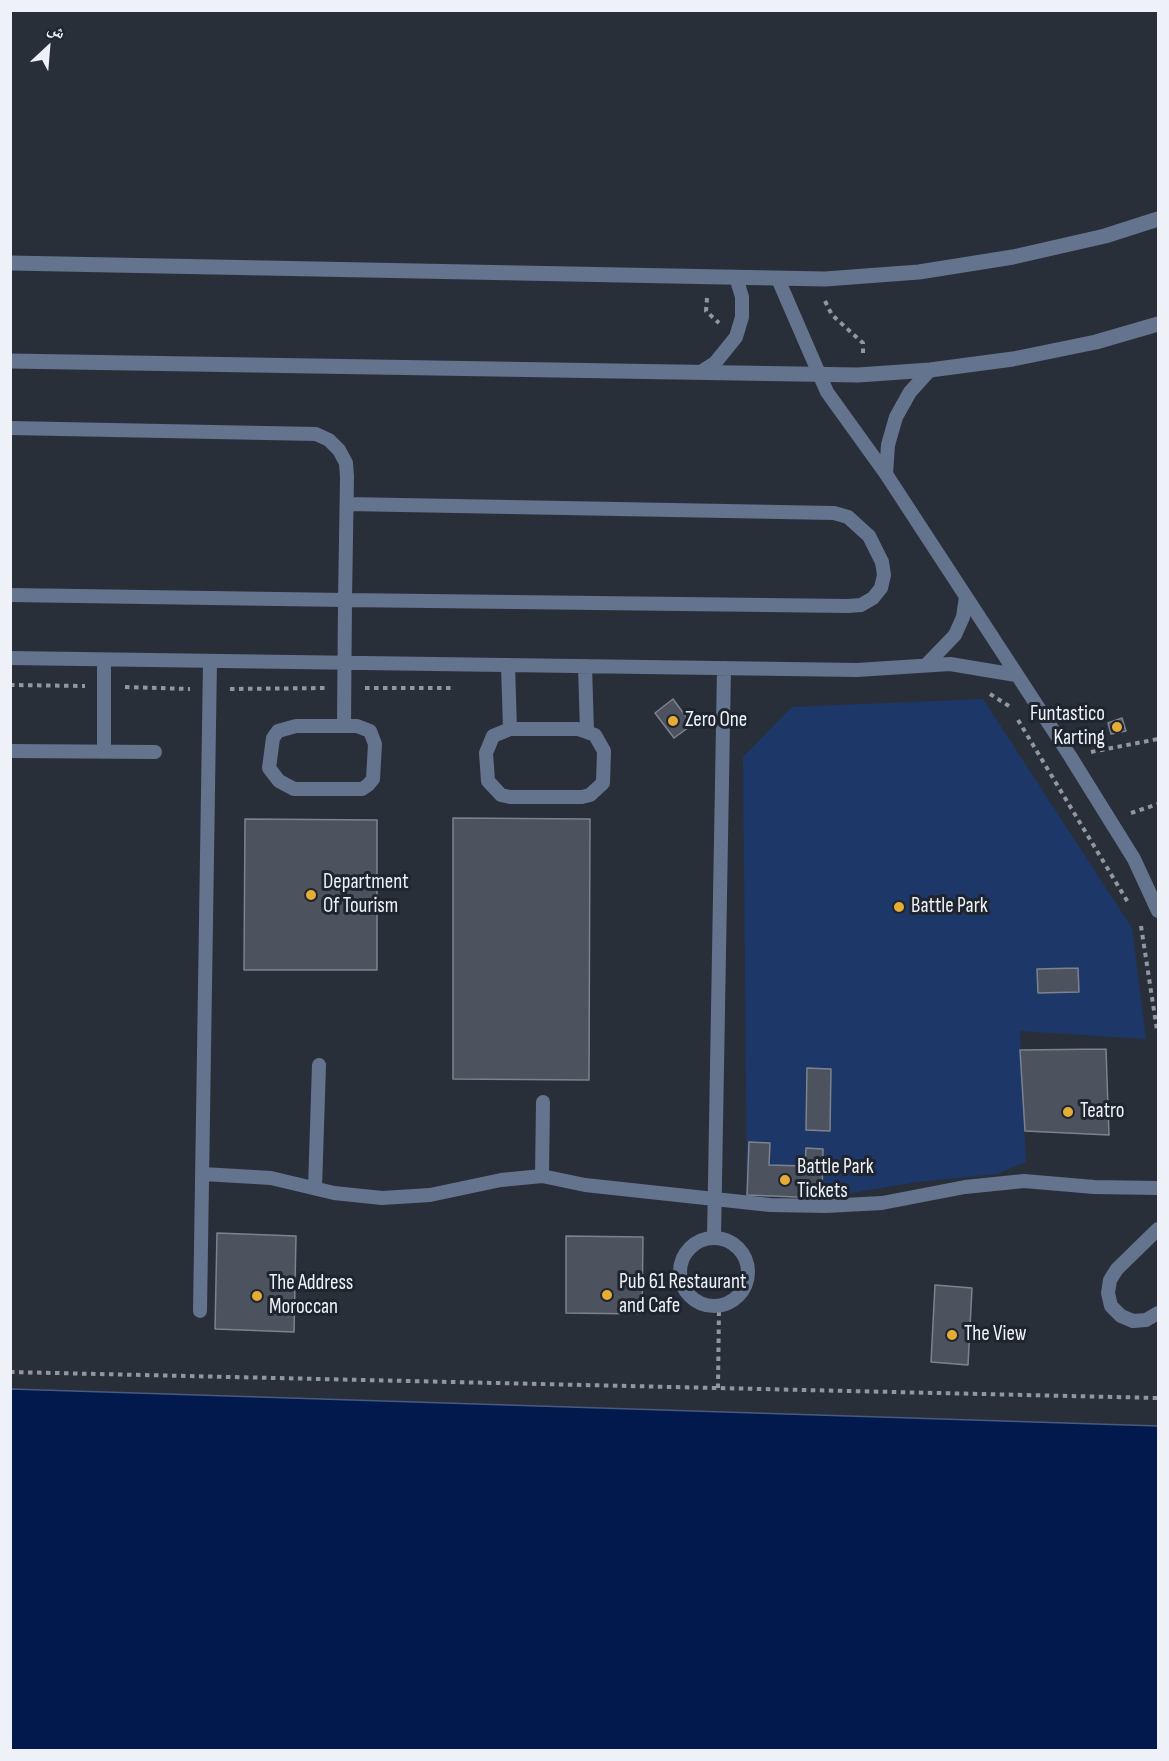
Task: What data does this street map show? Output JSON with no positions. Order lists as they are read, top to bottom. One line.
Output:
{"places":["Zero One","Funtastico Karting","Department Of Tourism","Battle Park","Teatro","Battle Park Tickets","Pub 61 Restaurant and Cafe","The Address Moroccan","The View"],"north":"top right"}
